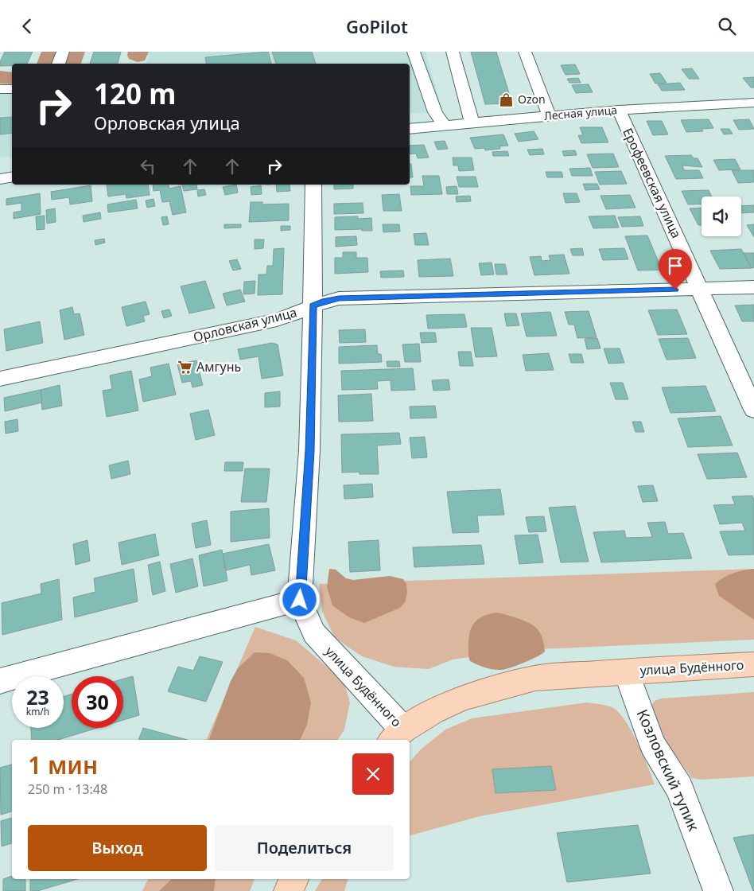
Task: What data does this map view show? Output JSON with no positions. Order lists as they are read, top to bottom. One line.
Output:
{"streets":{"main road":["улица Будённого"],"street":["Лесная улица","Ерофеевская улица","Орловская улица","Козловский тупик"]},"crossings":[["Лесная улица","Ерофеевская улица"],["Ерофеевская улица","Орловская улица"],["улица Будённого","Козловский тупик"]],"places":{"shop":["Ozon"],"supermarket":["Амгунь"]},"page":{"header":"GoPilot","turn":["120 m","Орловская улица"],"speed":"23 km/h","limit":"30","heading":["1 мин","250 m · 13:48"],"buttons":["Выход","Поделиться"]}}
